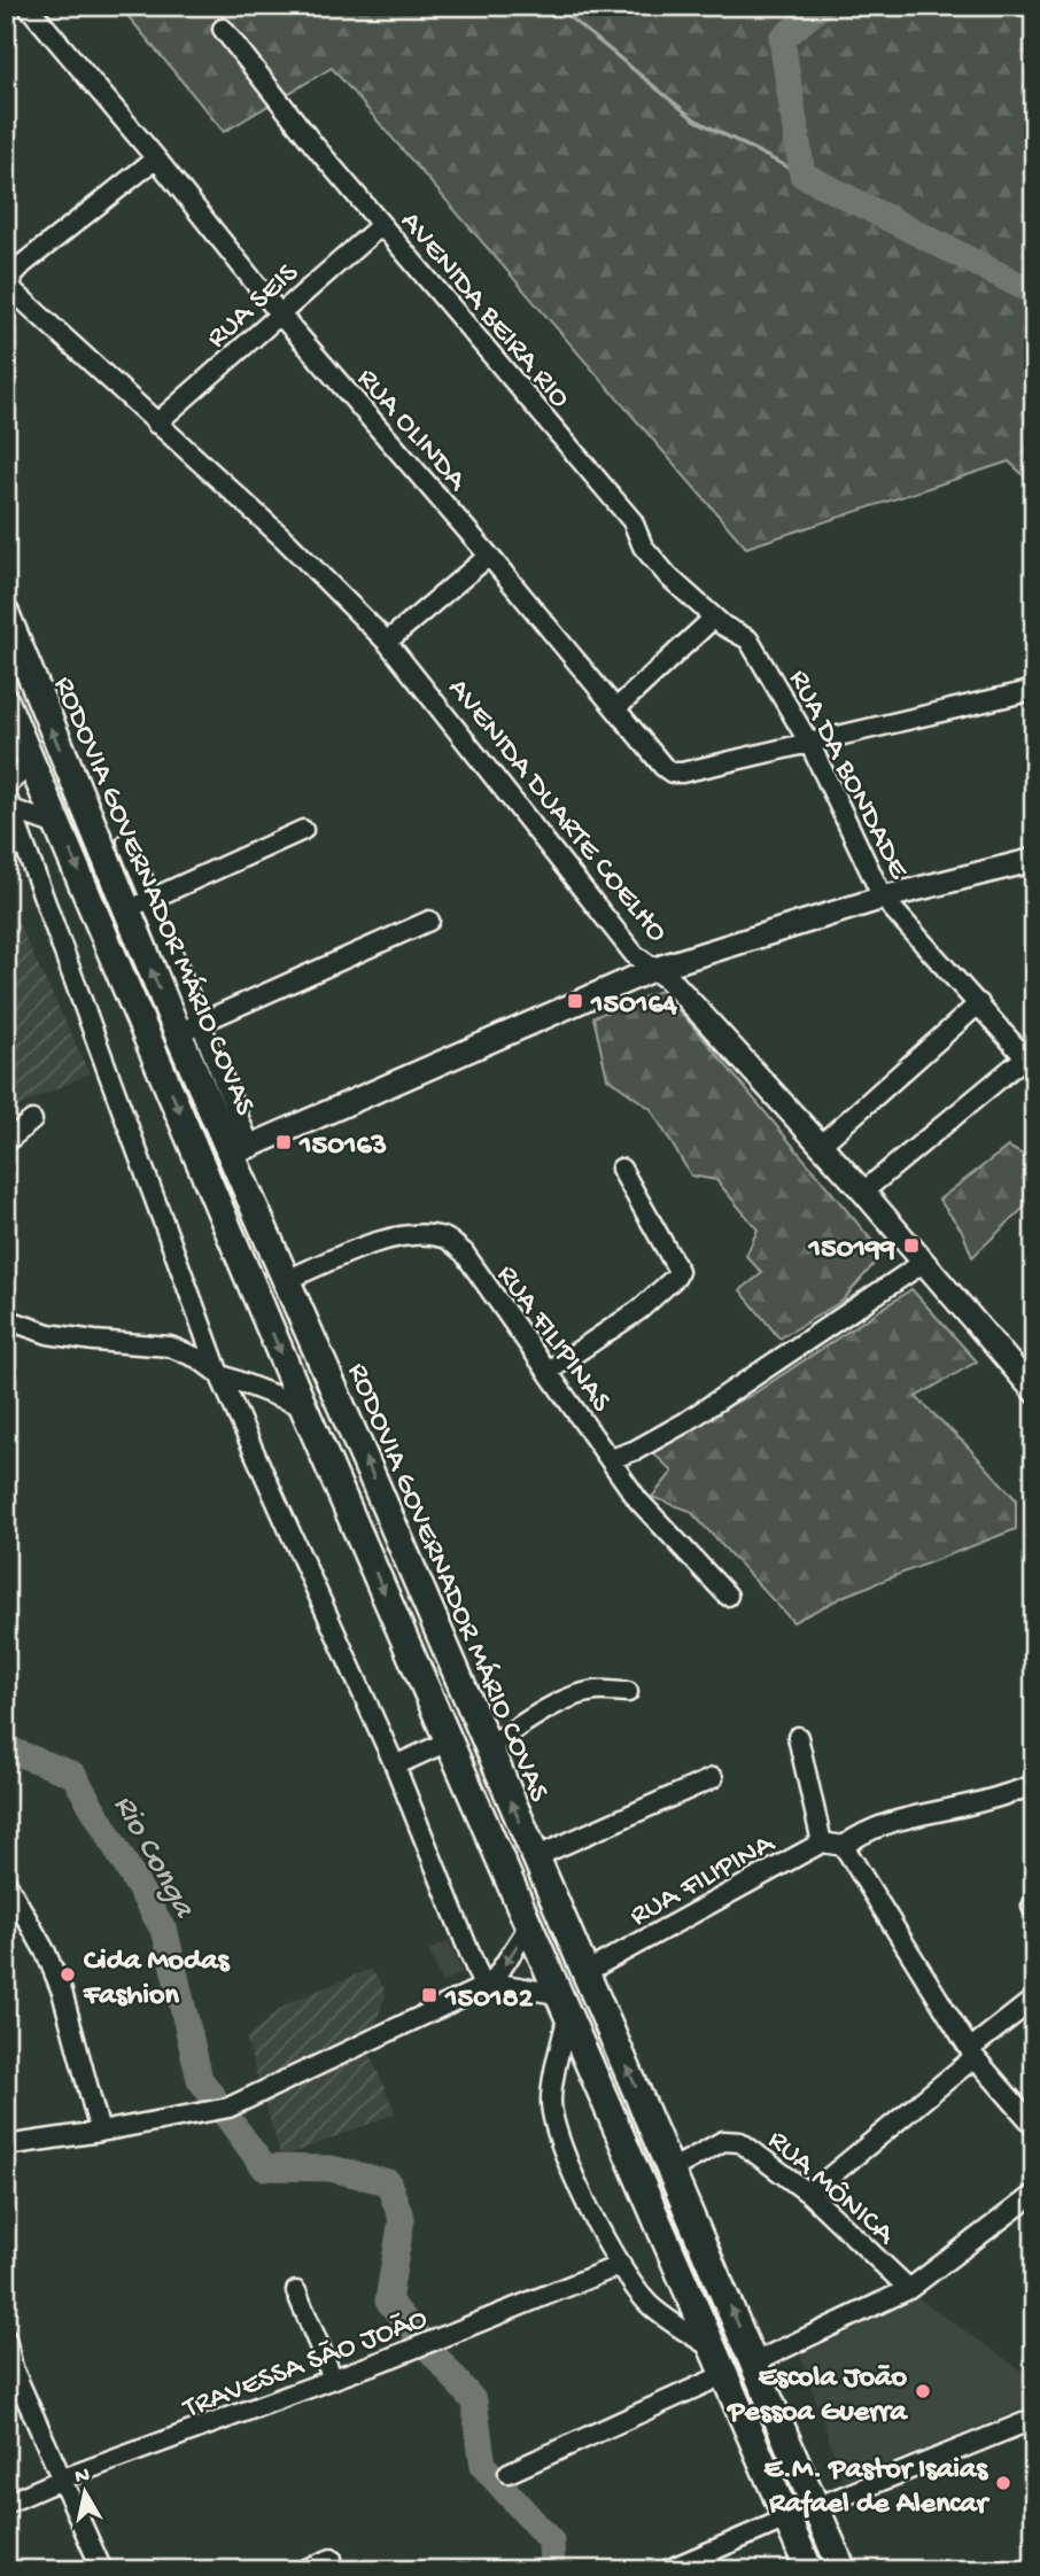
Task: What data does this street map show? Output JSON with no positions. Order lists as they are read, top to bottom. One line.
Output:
{"streets":{"highway":["RODOVIA GOVERNADOR MÁRIO COVAS"],"main road":["AVENIDA DUARTE COELHO"],"street":["RUA SEIS","AVENIDA BEIRA RIO","RUA OLINDA","RUA DA BONDADE","RUA FILIPINAS","RUA FILIPINA","RUA MÔNICA","TRAVESSA SÃO JOÃO"]},"crossings":[["RUA SEIS","AVENIDA BEIRA RIO"],["RUA SEIS","RUA OLINDA"],["RUA SEIS","AVENIDA DUARTE COELHO"],["AVENIDA BEIRA RIO","RUA DA BONDADE"],["RUA OLINDA","RUA DA BONDADE"],["RUA OLINDA","AVENIDA DUARTE COELHO"],["RODOVIA GOVERNADOR MÁRIO COVAS","RUA FILIPINAS"],["RODOVIA GOVERNADOR MÁRIO COVAS","RUA FILIPINA"],["RODOVIA GOVERNADOR MÁRIO COVAS","RUA MÔNICA"]],"water":["Rio Conga"],"places":{"transit":["150164","150163","150199","150182"],"other":["Cida Modas Fashion","Escola João Pessoa Guerra","E.M. Pastor Isaias Rafael de Alencar"]},"north":"top"}
